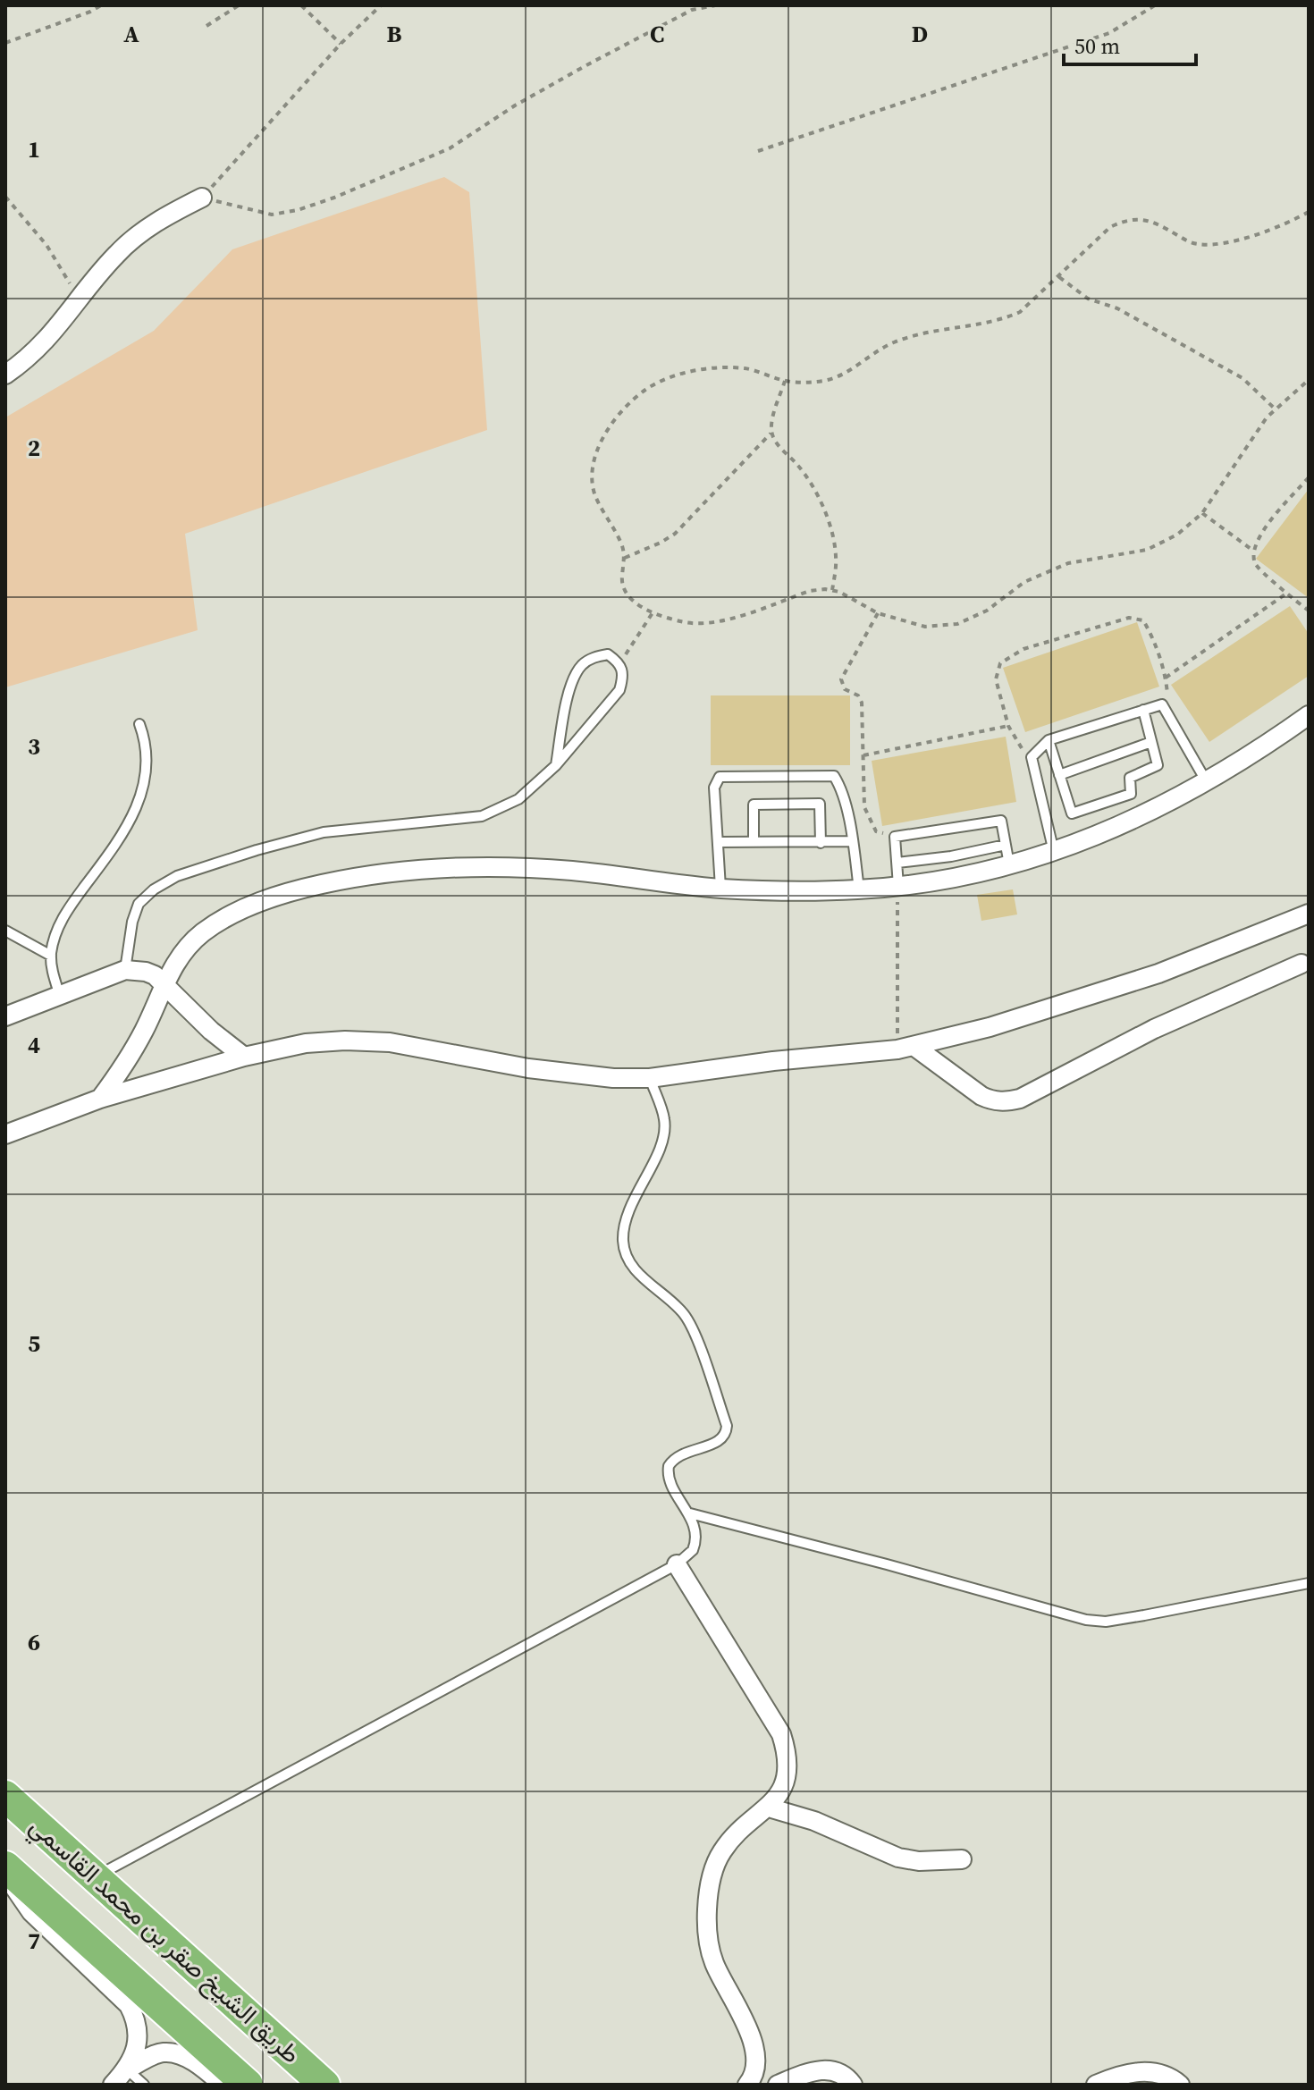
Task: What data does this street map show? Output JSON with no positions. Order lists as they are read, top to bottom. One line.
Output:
{"streets":{"highway":["طريق الشيخ صقر بن محمد القاسمي"]},"scale_bar":"50 m","grid":{"columns":["A","B","C","D"],"rows":["1","2","3","4","5","6","7"]}}
